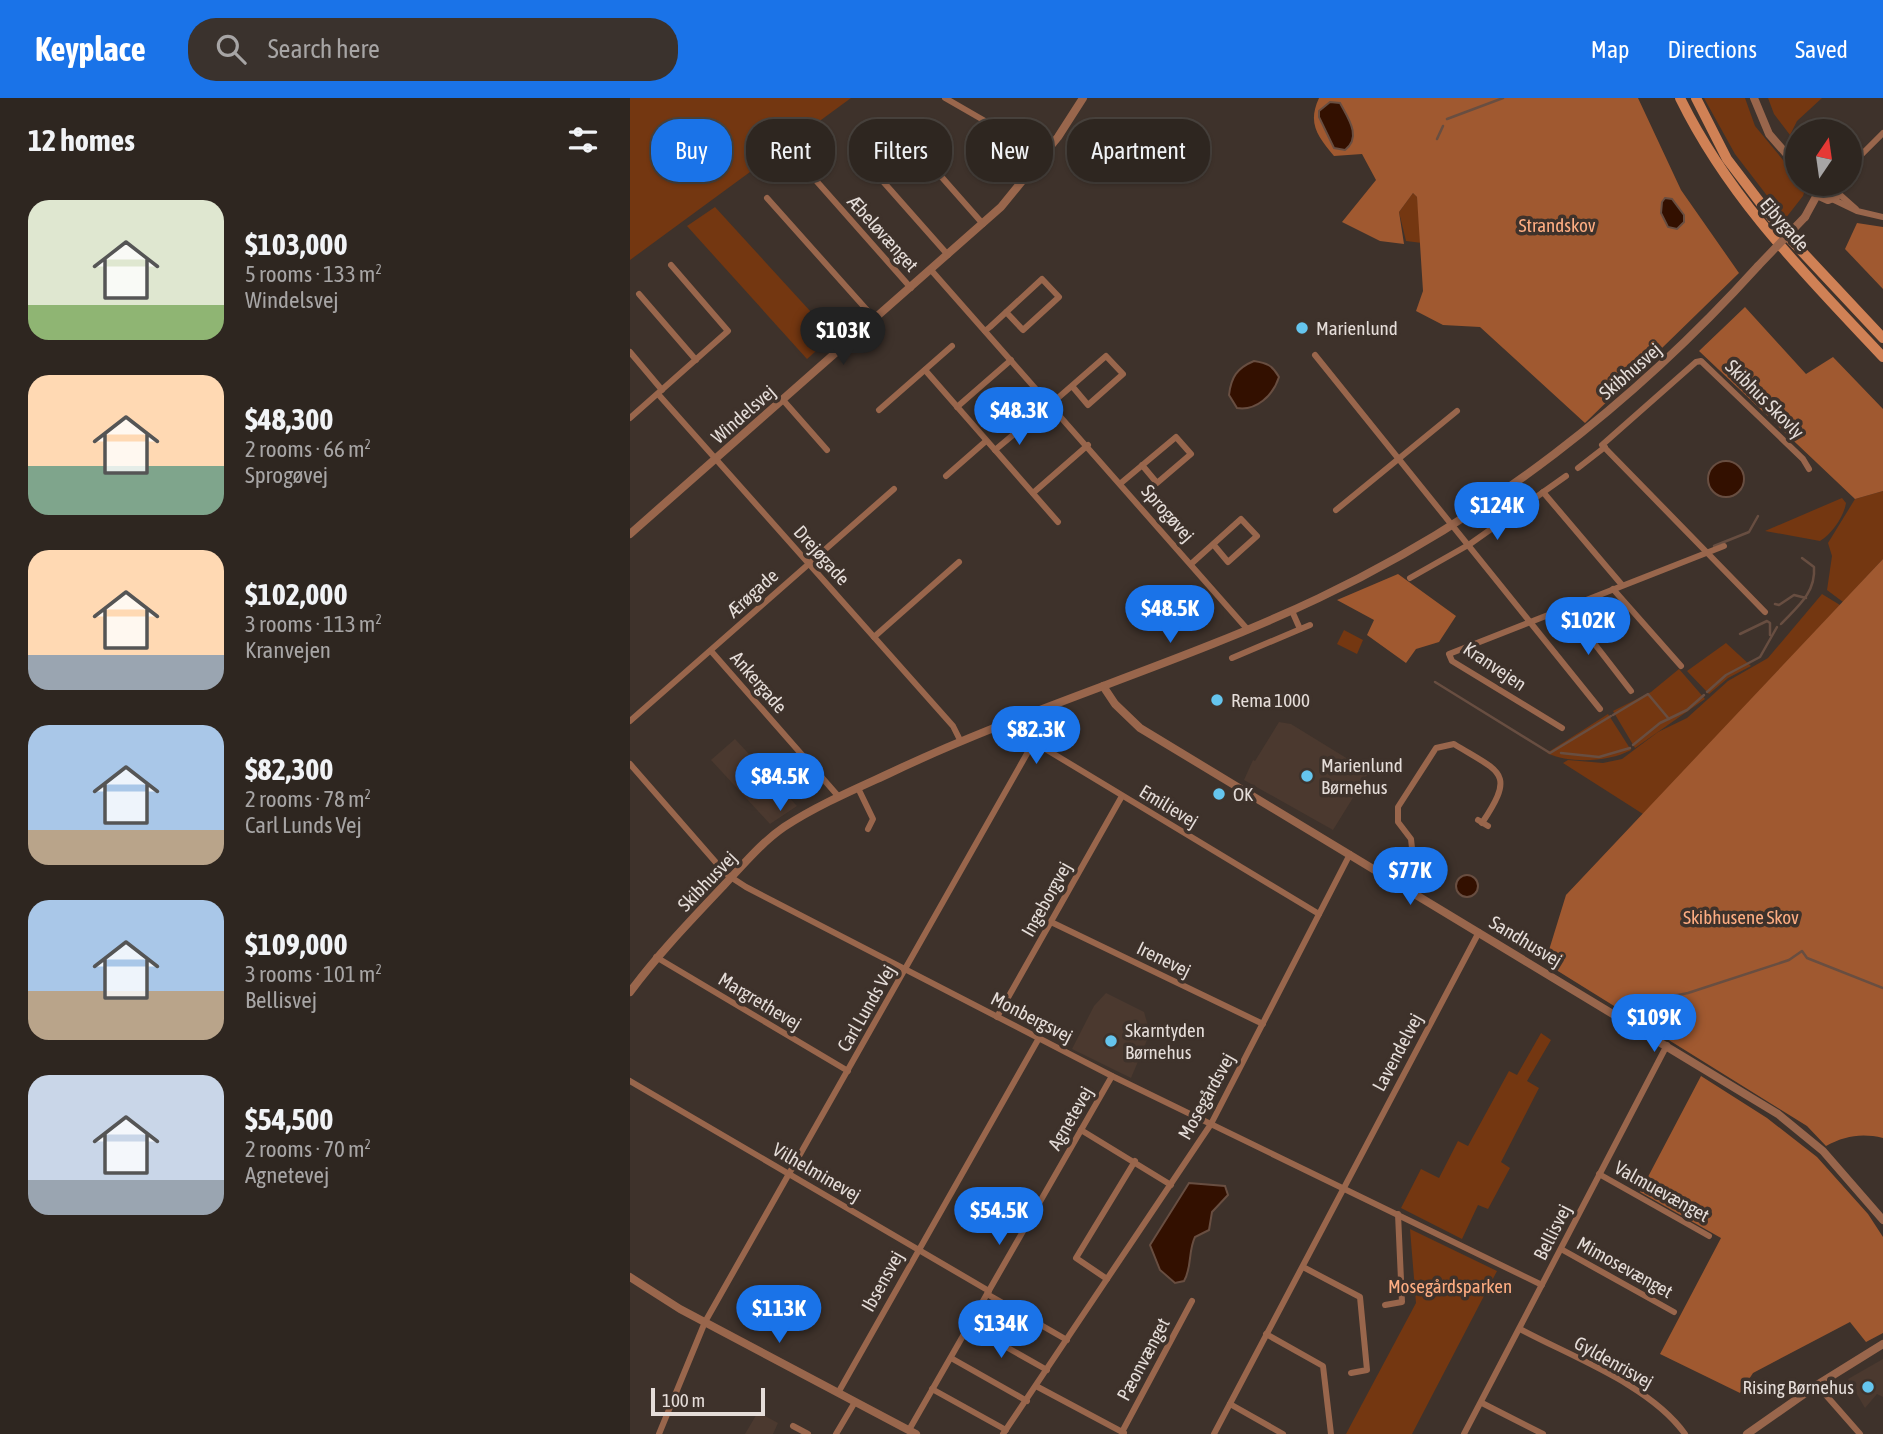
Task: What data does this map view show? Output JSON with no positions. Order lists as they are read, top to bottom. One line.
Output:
{"streets":{"main road":["Ejbygade"],"street":["Æbeløvænget","Skibhusvej","Skibhus Skovly","Windelsvej","Sprogøvej","Drejøgade","Ærøgade","Kranvejen","Ankergade","Emilievej","Ingeborgvej","Sandhusvej","Irenevej","Margrethevej","Carl Lunds Vej","Monbergsvej","Lavendelvej","Mosegårdsvej","Agnetevej","Vilhelminevej","Valmuevænget","Bellisvej","Mimosevænget","Ibsensvej","Pæonvænget","Gyldenrisvej"]},"crossings":[["Æbeløvænget","Windelsvej"],["Skibhusvej","Sprogøvej"],["Skibhusvej","Drejøgade"],["Skibhusvej","Ankergade"],["Skibhusvej","Emilievej"],["Skibhusvej","Sandhusvej"],["Skibhusvej","Margrethevej"],["Skibhusvej","Carl Lunds Vej"],["Skibhusvej","Monbergsvej"],["Windelsvej","Sprogøvej"],["Windelsvej","Drejøgade"],["Drejøgade","Ærøgade"],["Ærøgade","Ankergade"],["Emilievej","Ingeborgvej"],["Emilievej","Carl Lunds Vej"],["Emilievej","Mosegårdsvej"],["Ingeborgvej","Irenevej"],["Ingeborgvej","Monbergsvej"],["Sandhusvej","Lavendelvej"],["Sandhusvej","Mosegårdsvej"],["Sandhusvej","Bellisvej"],["Irenevej","Mosegårdsvej"],["Margrethevej","Carl Lunds Vej"],["Carl Lunds Vej","Monbergsvej"],["Carl Lunds Vej","Vilhelminevej"],["Monbergsvej","Lavendelvej"],["Monbergsvej","Mosegårdsvej"],["Monbergsvej","Agnetevej"],["Monbergsvej","Bellisvej"],["Monbergsvej","Ibsensvej"],["Mosegårdsvej","Agnetevej"],["Agnetevej","Vilhelminevej"],["Vilhelminevej","Ibsensvej"],["Valmuevænget","Bellisvej"],["Bellisvej","Mimosevænget"],["Bellisvej","Gyldenrisvej"]],"parks":["Strandskov","Skibhusene Skov","Mosegårdsparken"],"places":["Marienlund","Rema 1000","Marienlund Børnehus","OK","Skarntyden Børnehus","Rising Børnehus"],"scale_bar":"100 m","north":"top","page":{"header":"Keyplace","search":"Search here","nav":["Map","Directions","Saved"],"heading":"12 homes","chip":["Buy","Rent","Filters","New","Apartment"],"list":[{"name":"$103,000","note":"5 rooms · 133 m² · Windelsvej"},{"name":"$48,300","note":"2 rooms · 66 m² · Sprogøvej"},{"name":"$102,000","note":"3 rooms · 113 m² · Kranvejen"},{"name":"$82,300","note":"2 rooms · 78 m² · Carl Lunds Vej"},{"name":"$109,000","note":"3 rooms · 101 m² · Bellisvej"},{"name":"$54,500","note":"2 rooms · 70 m² · Agnetevej"}],"price":["$103K","$48.3K","$124K","$48.5K","$102K","$82.3K","$84.5K","$77K","$109K","$54.5K","$113K","$134K"],"scale":"100 m"}}
